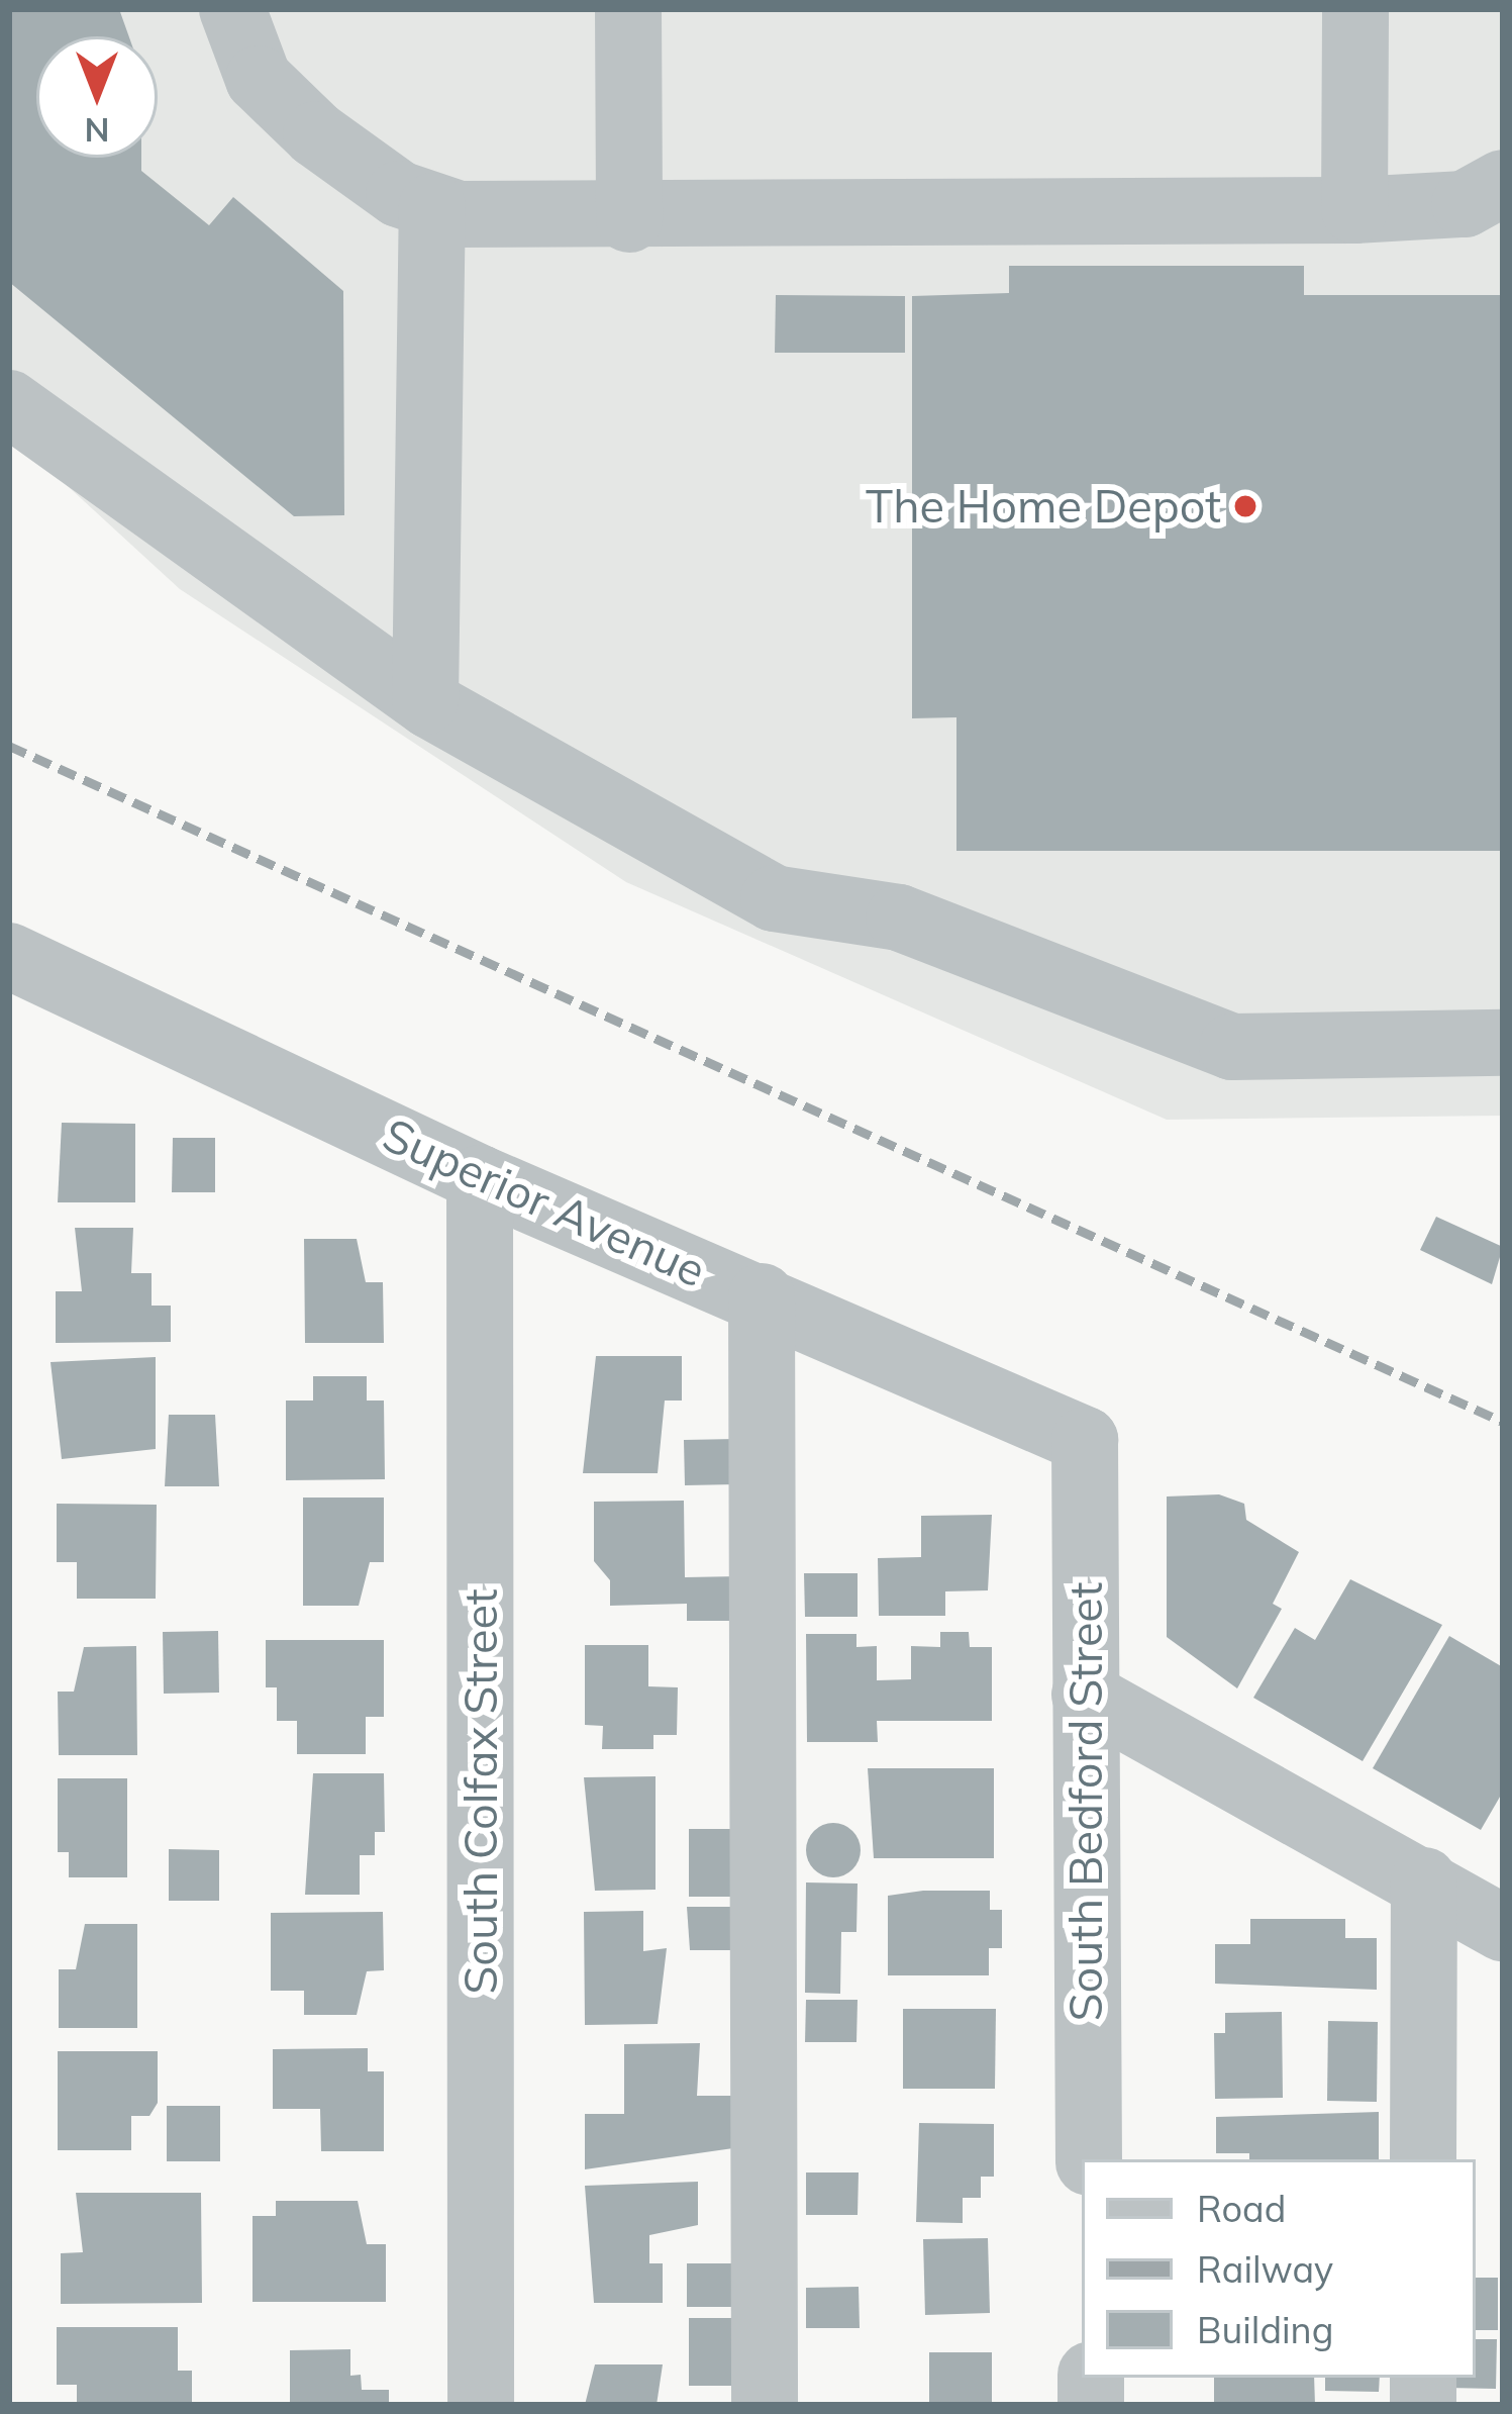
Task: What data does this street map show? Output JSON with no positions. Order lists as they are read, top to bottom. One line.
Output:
{"streets":{"street":["Superior Avenue","South Colfax Street","South Bedford Street"]},"crossings":[["Superior Avenue","South Colfax Street"],["Superior Avenue","South Bedford Street"]],"places":["The Home Depot"],"legend":["Road","Railway","Building"],"north":"bottom"}
